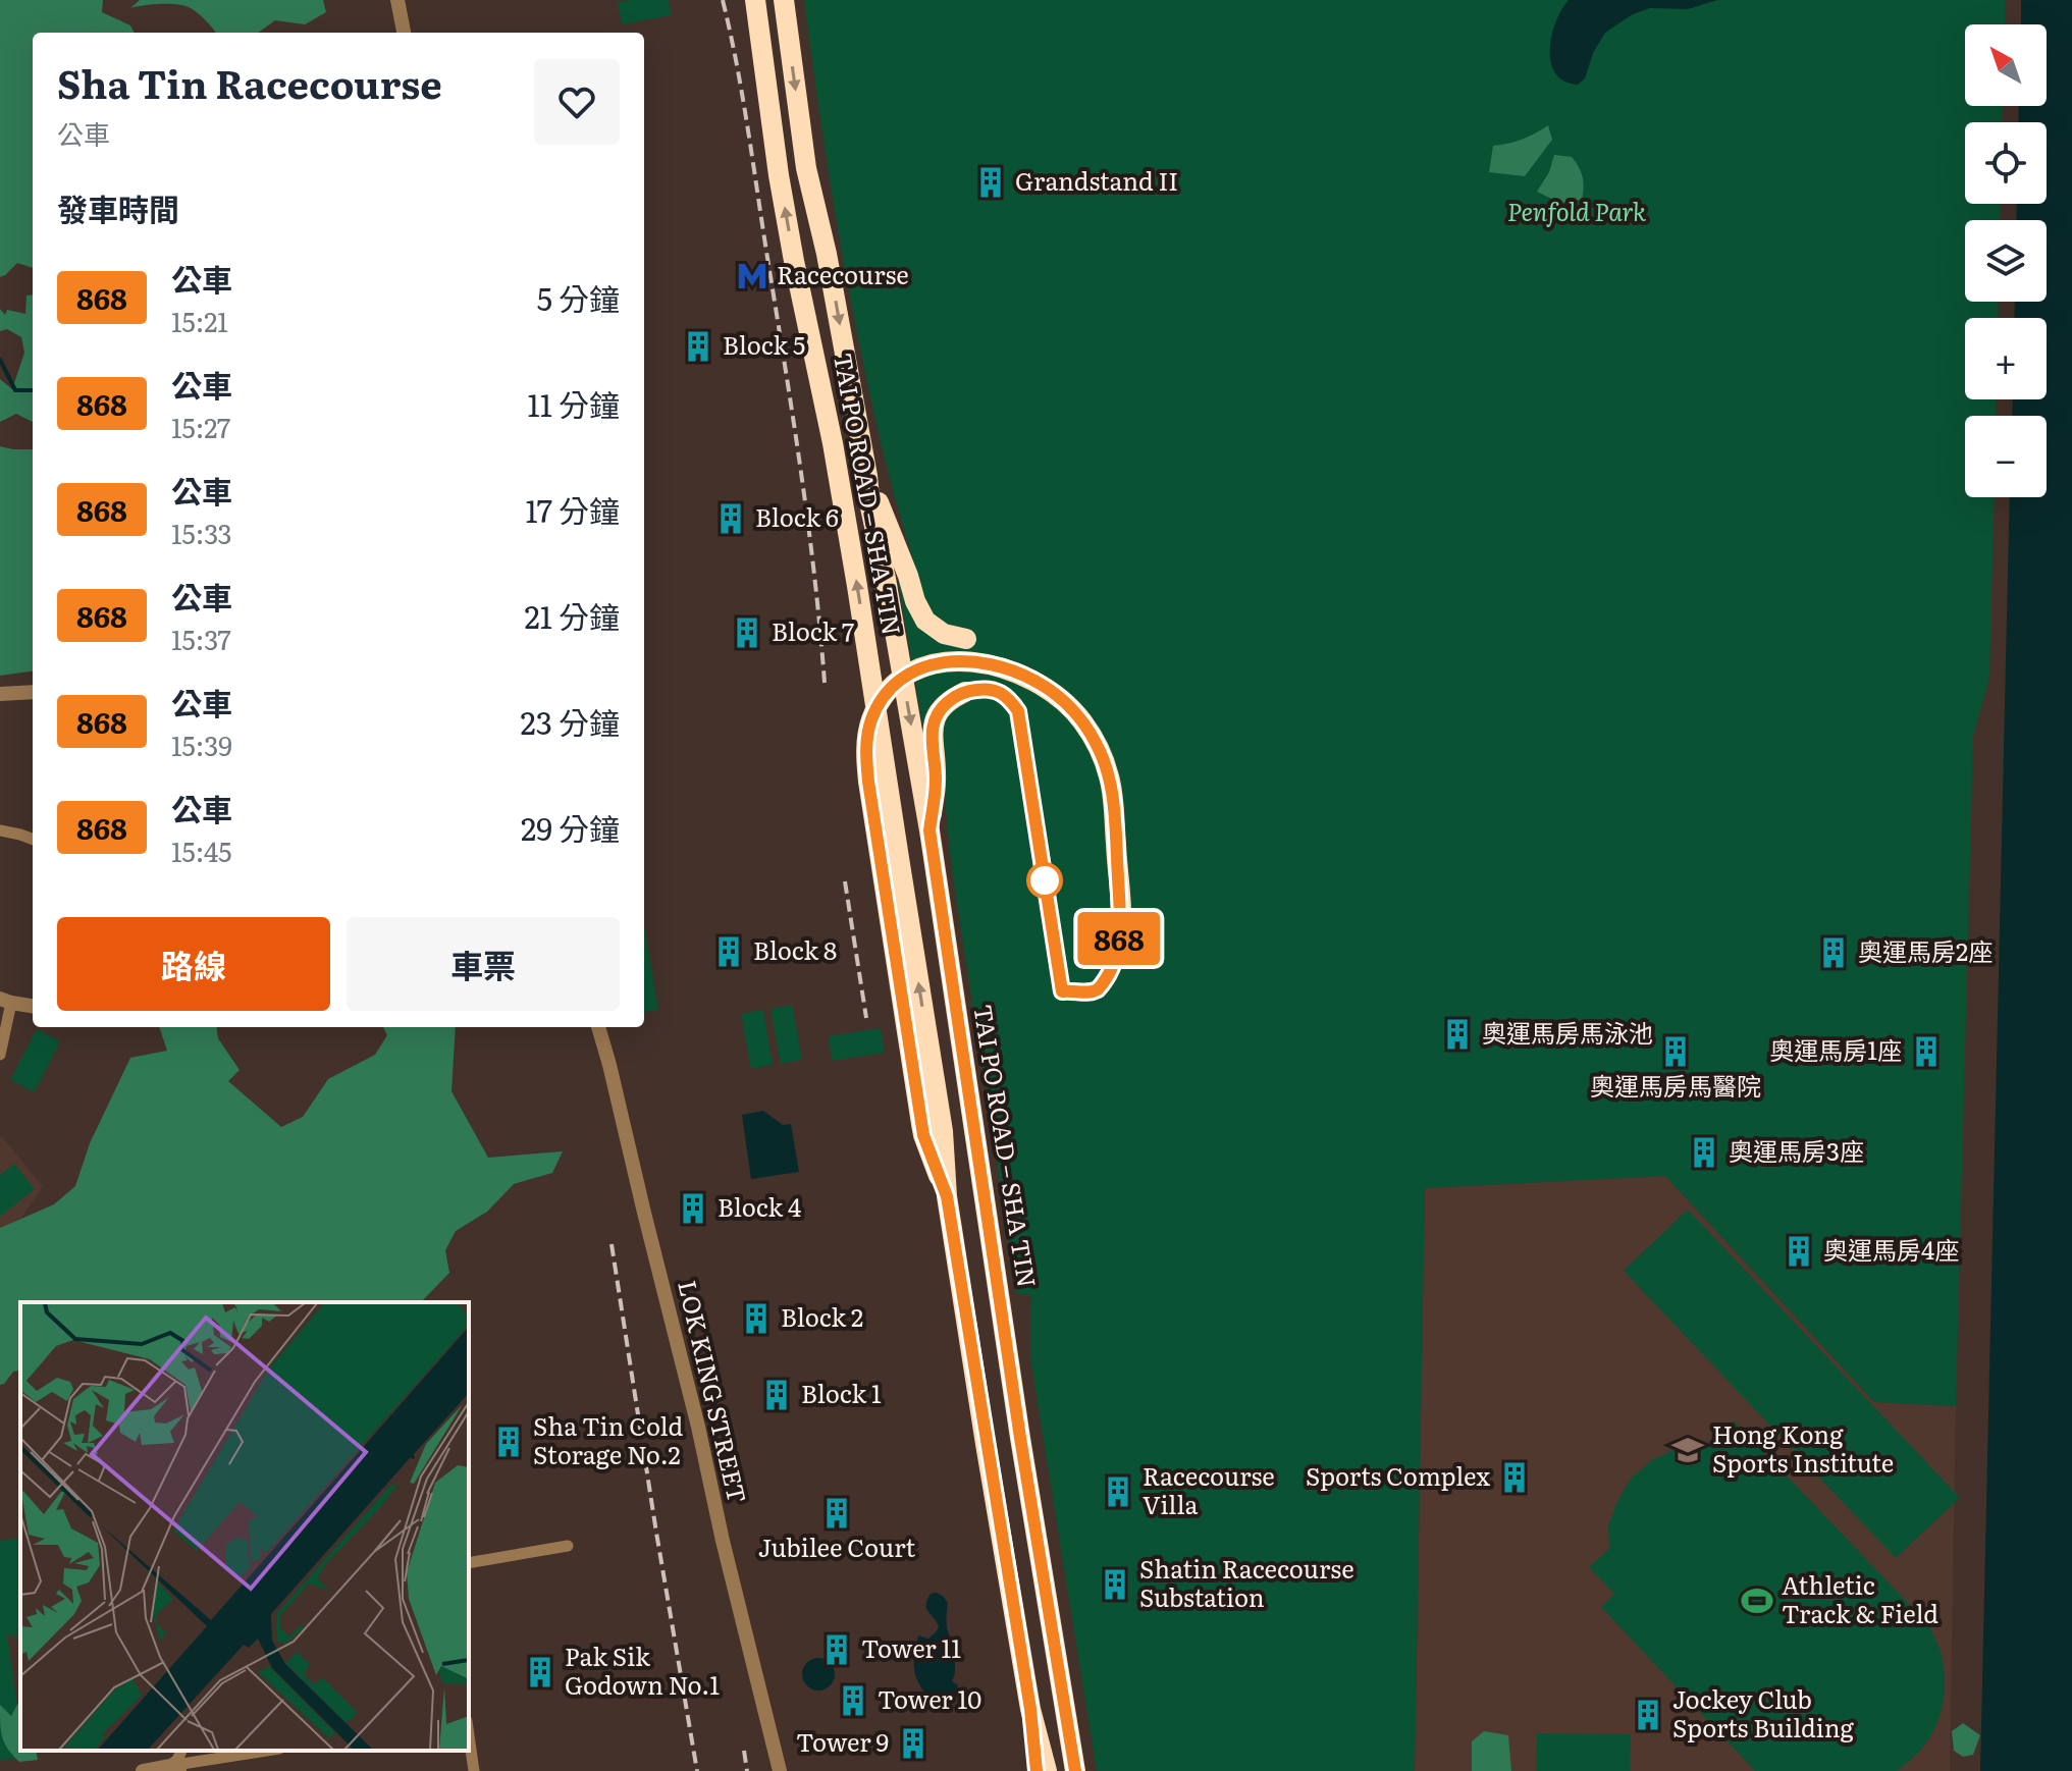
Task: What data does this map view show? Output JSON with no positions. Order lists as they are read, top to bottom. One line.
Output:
{"streets":{"highway":["TAI PO ROAD – SHA TIN"],"street":["LOK KING STREET"]},"parks":["Penfold Park"],"places":{"building":["Grandstand II","Block 5","Block 6","Block 7","Block 8","奧運馬房2座","奧運馬房馬泳池","奧運馬房馬醫院","奧運馬房1座","奧運馬房3座","Block 4","奧運馬房4座","Block 2","Block 1","Sha Tin Cold Storage No.2","Sports Complex","Racecourse Villa","Jubilee Court","Shatin Racecourse Substation","Tower 11","Pak Sik Godown No.1","Tower 10","Jockey Club Sports Building","Tower 9"],"metro station":["Racecourse"],"school or university":["Hong Kong Sports Institute"],"sports":["Athletic Track & Field"]},"lines":["bus line 868"],"north":"top left","page":{"on_map":"868","map_buttons":["+","−"],"heading":[["Sha Tin Racecourse","公車"],"發車時間"],"list":[{"mark":"868","name":"公車","note":"15:21","value":"5 分鐘"},{"mark":"868","name":"公車","note":"15:27","value":"11 分鐘"},{"mark":"868","name":"公車","note":"15:33","value":"17 分鐘"},{"mark":"868","name":"公車","note":"15:37","value":"21 分鐘"},{"mark":"868","name":"公車","note":"15:39","value":"23 分鐘"},{"mark":"868","name":"公車","note":"15:45","value":"29 分鐘"}],"buttons":["路線","車票"]}}
